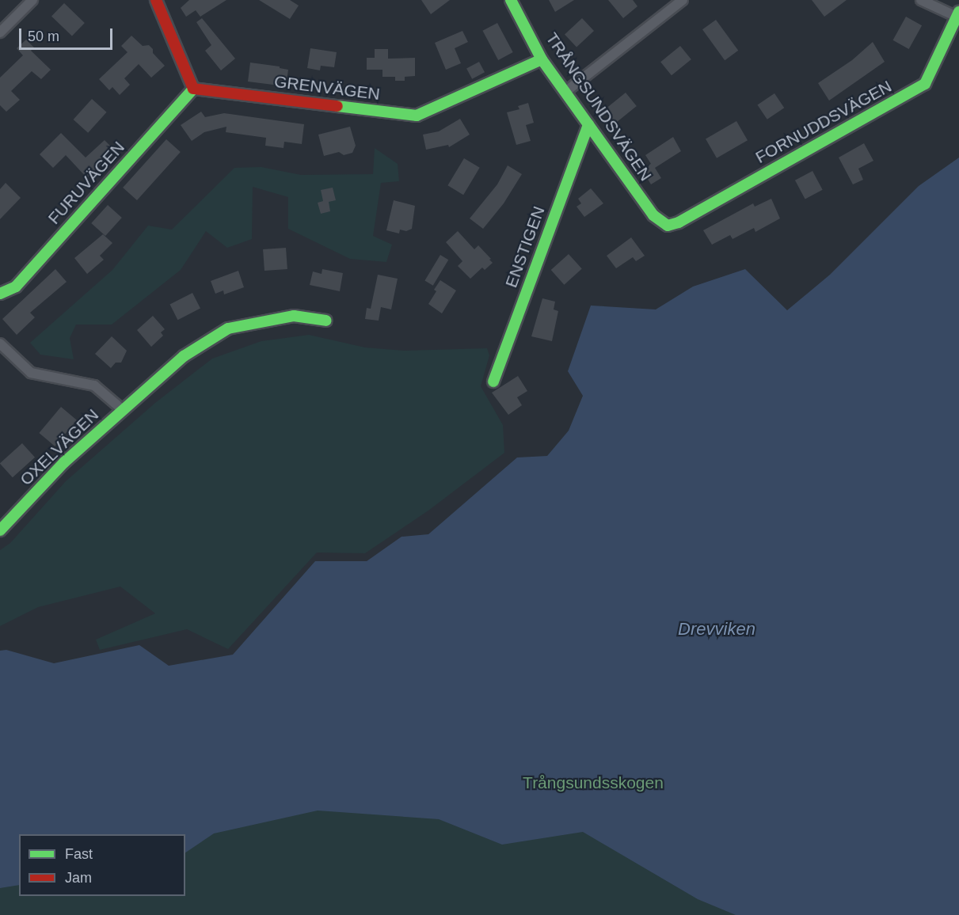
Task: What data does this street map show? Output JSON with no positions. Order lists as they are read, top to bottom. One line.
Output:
{"streets":{"street":["GRENVÄGEN","TRÅNGSUNDSVÄGEN","FORNUDDSVÄGEN","FURUVÄGEN","ENSTIGEN","OXELVÄGEN"]},"crossings":[["GRENVÄGEN","TRÅNGSUNDSVÄGEN"],["GRENVÄGEN","FURUVÄGEN"],["TRÅNGSUNDSVÄGEN","FORNUDDSVÄGEN"],["TRÅNGSUNDSVÄGEN","ENSTIGEN"]],"water":["Drevviken"],"parks":["Trångsundsskogen"],"legend":["Fast","Jam"],"scale_bar":"50 m"}
